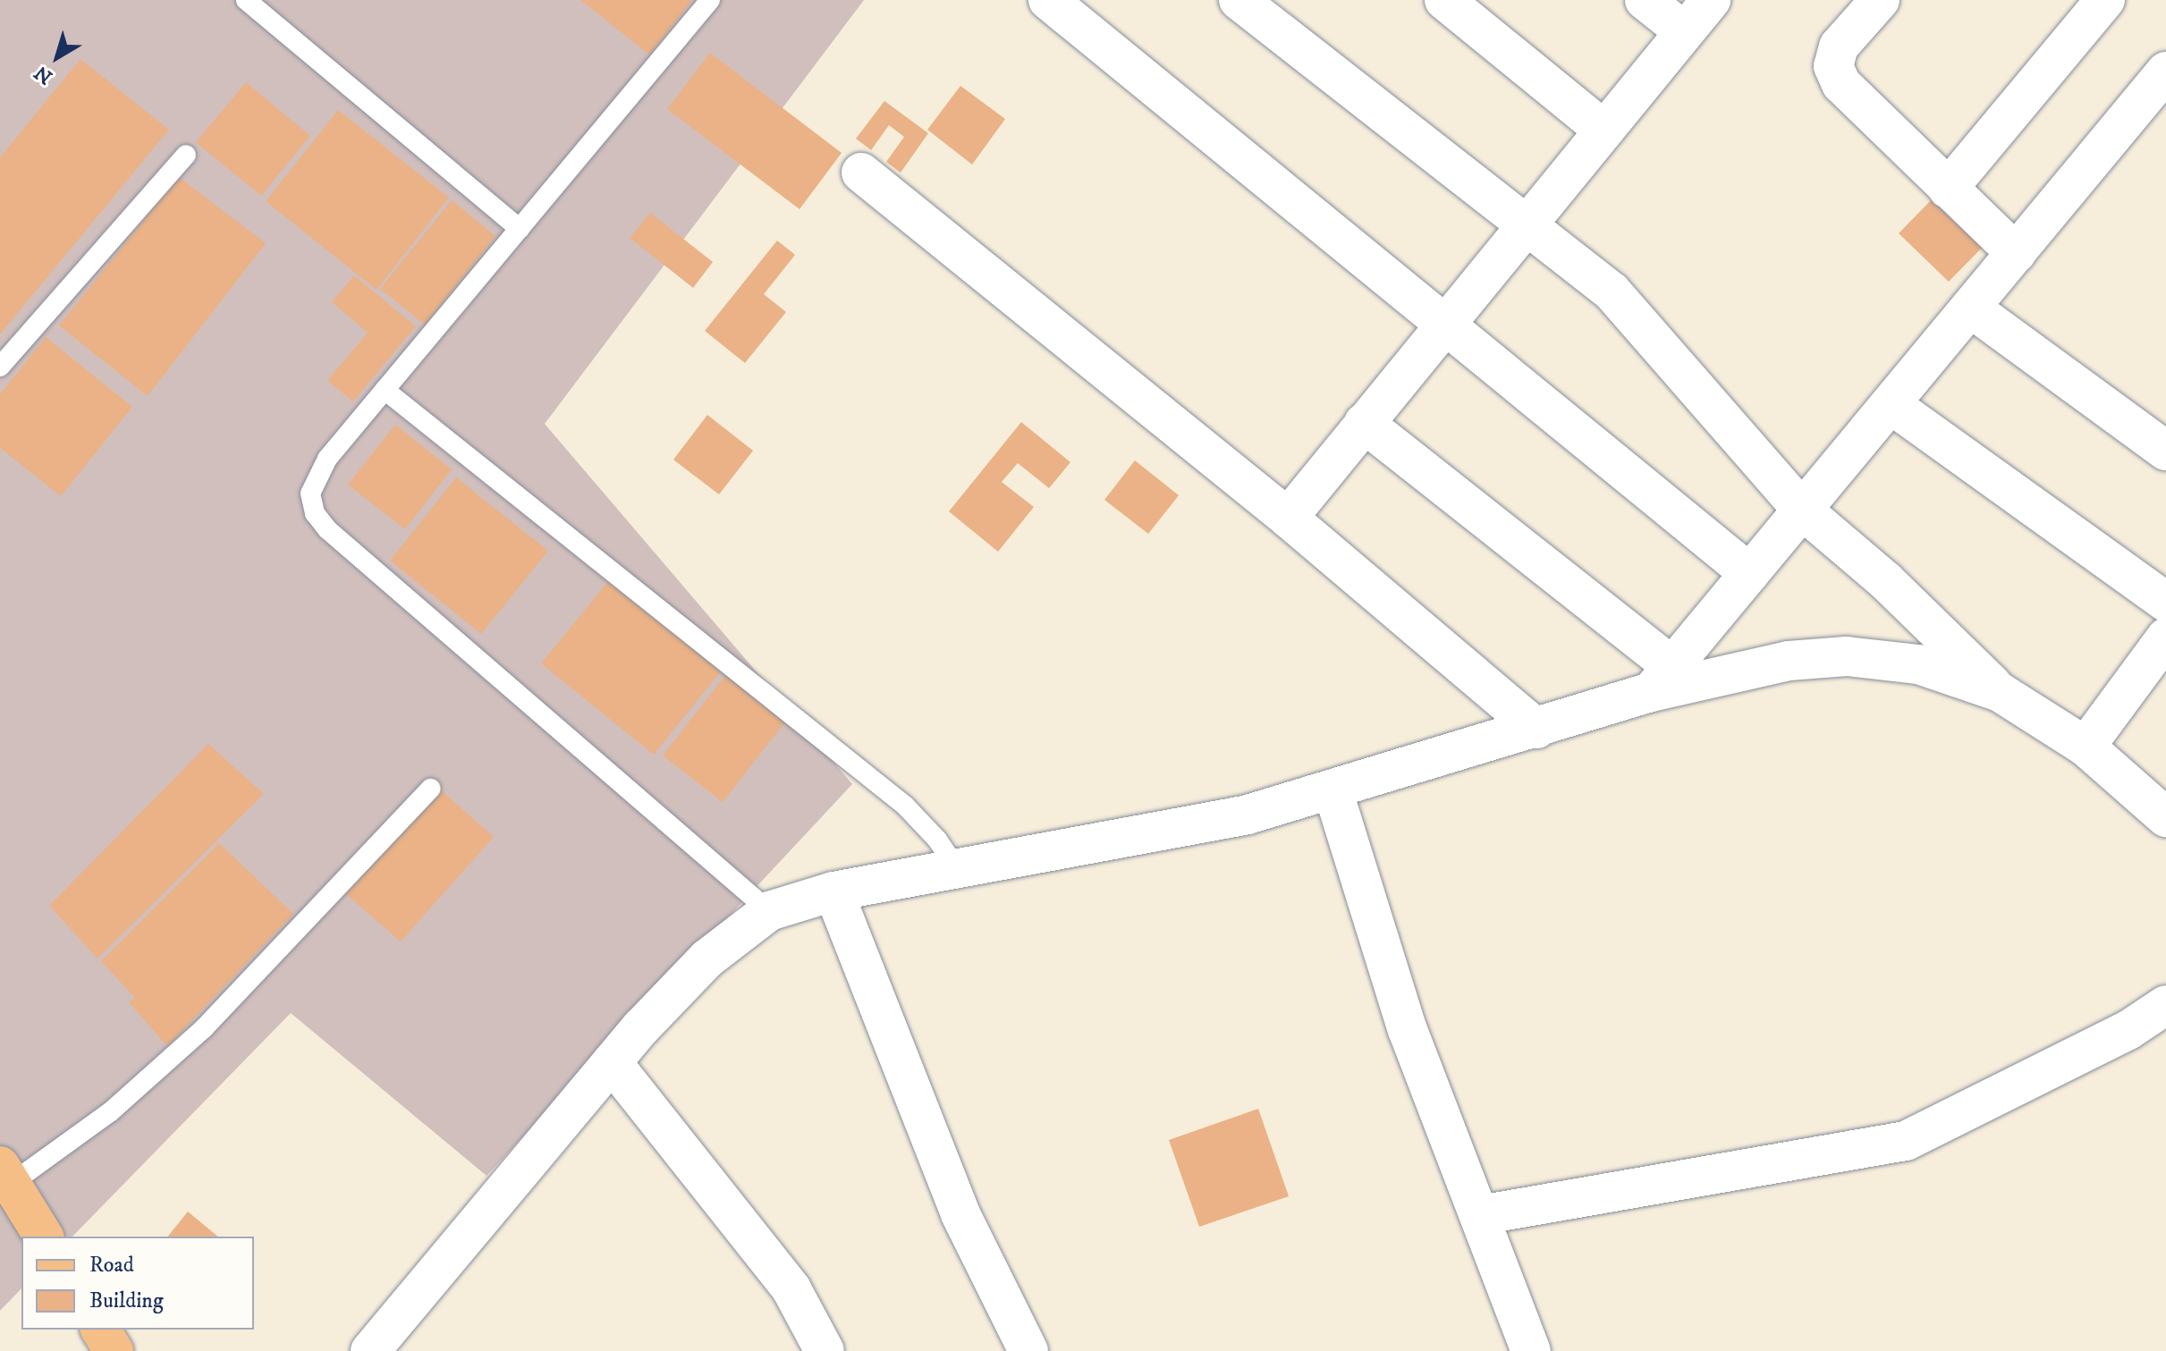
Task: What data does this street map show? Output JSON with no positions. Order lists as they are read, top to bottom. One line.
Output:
{"legend":["Road","Building"],"north":"bottom left"}
